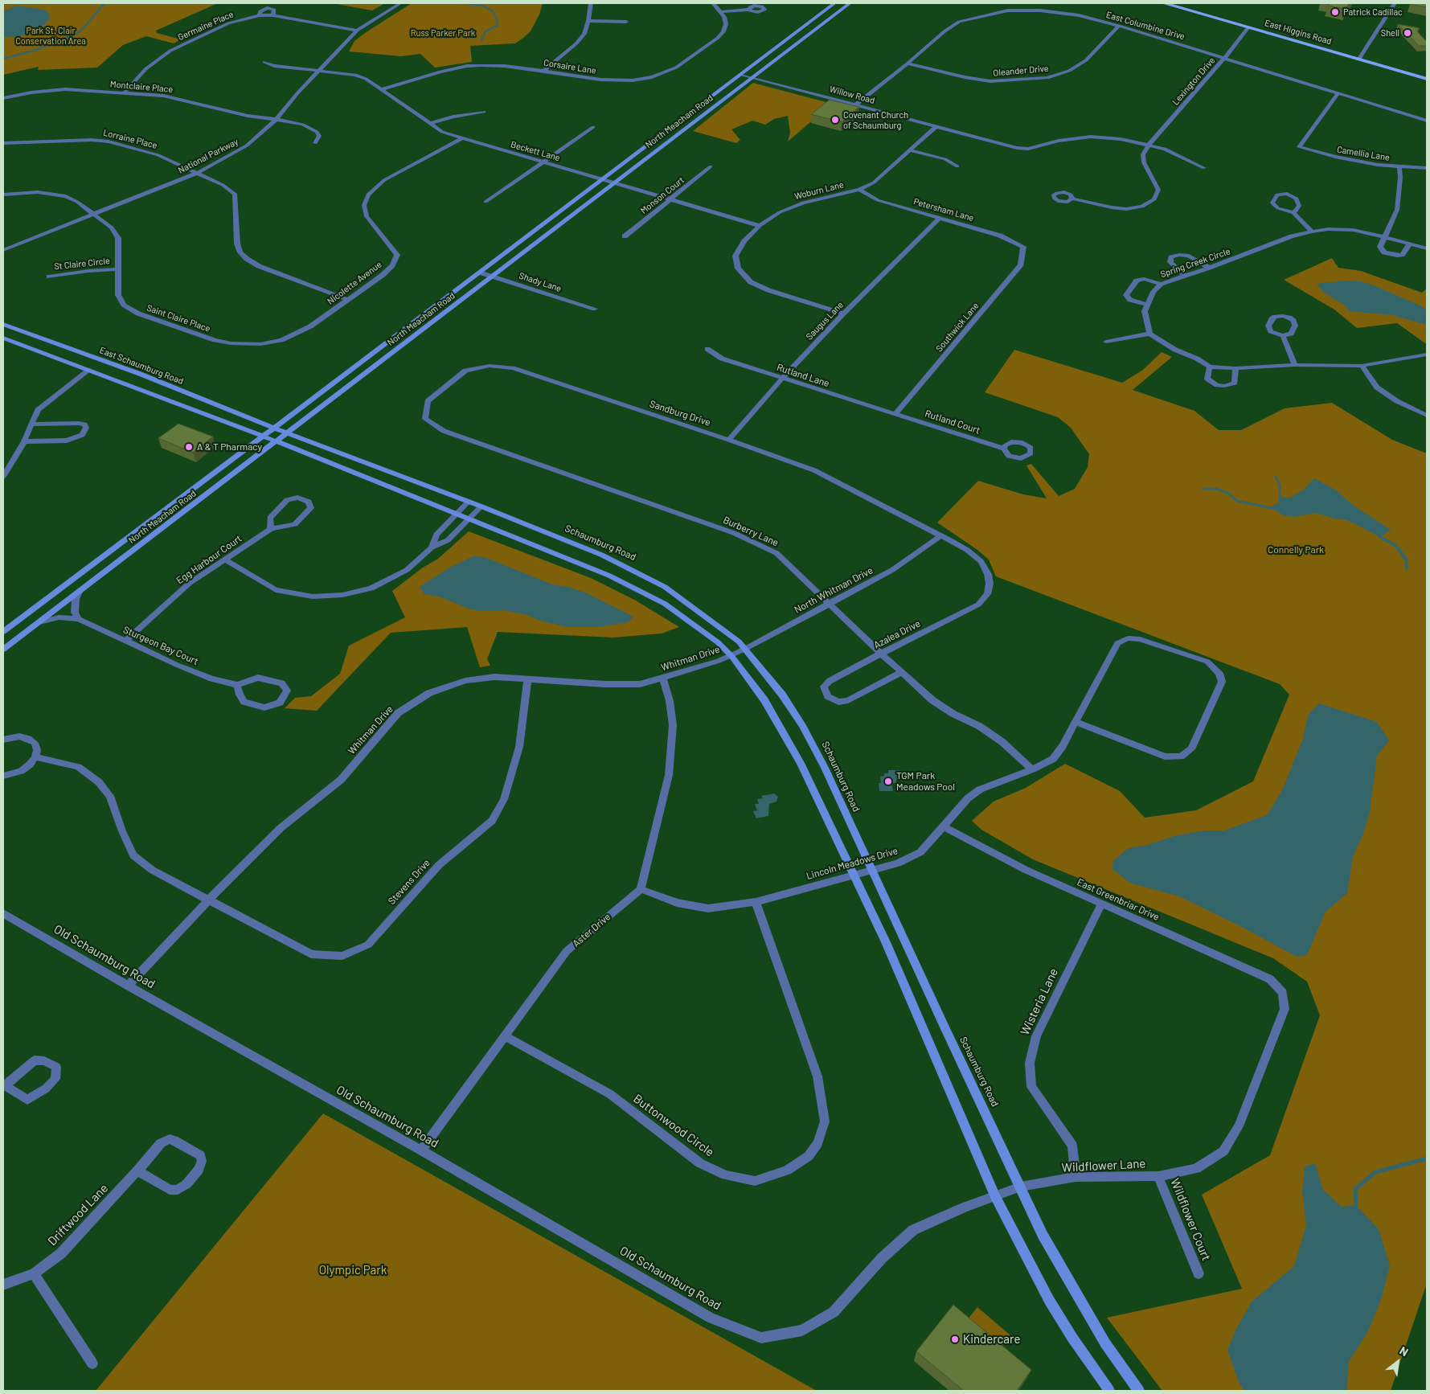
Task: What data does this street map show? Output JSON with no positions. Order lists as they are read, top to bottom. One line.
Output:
{"streets":{"main road":["East Higgins Road","North Meacham Road","East Schaumburg Road","Schaumburg Road"],"street":["Germaine Place","East Columbine Drive","Corsaire Lane","Oleander Drive","Lexington Drive","Montclaire Place","Willow Road","Lorraine Place","Beckett Lane","Camellia Lane","National Parkway","Woburn Lane","Monson Court","Petersham Lane","Spring Creek Circle","St Claire Circle","Shady Lane","Nicolette Avenue","Saint Claire Place","Saugus Lane","Southwick Lane","Rutland Lane","Sandburg Drive","Rutland Court","Burberry Lane","Egg Harbour Court","North Whitman Drive","Azalea Drive","Sturgeon Bay Court","Whitman Drive","Lincoln Meadows Drive","Stevens Drive","East Greenbriar Drive","Aster Drive","Old Schaumburg Road","Wisteria Lane","Buttonwood Circle","Wildflower Lane","Driftwood Lane","Wildflower Court"]},"crossings":[["Germaine Place","Montclaire Place"],["Germaine Place","National Parkway"],["East Columbine Drive","Oleander Drive"],["East Columbine Drive","Lexington Drive"],["East Columbine Drive","Willow Road"],["East Columbine Drive","Camellia Lane"],["East Higgins Road","Lexington Drive"],["Corsaire Lane","Beckett Lane"],["Lexington Drive","Willow Road"],["Montclaire Place","National Parkway"],["Willow Road","North Meacham Road"],["Willow Road","Woburn Lane"],["North Meacham Road","Beckett Lane"],["North Meacham Road","Shady Lane"],["North Meacham Road","East Schaumburg Road"],["North Meacham Road","Schaumburg Road"],["Lorraine Place","National Parkway"],["Lorraine Place","Nicolette Avenue"],["Beckett Lane","National Parkway"],["Beckett Lane","Woburn Lane"],["Beckett Lane","Monson Court"],["Beckett Lane","Nicolette Avenue"],["National Parkway","Saint Claire Place"],["Woburn Lane","Petersham Lane"],["Woburn Lane","Saugus Lane"],["Petersham Lane","Saugus Lane"],["Petersham Lane","Southwick Lane"],["St Claire Circle","Saint Claire Place"],["Nicolette Avenue","Saint Claire Place"],["Saugus Lane","Rutland Lane"],["Saugus Lane","Sandburg Drive"],["Southwick Lane","Rutland Lane"],["Southwick Lane","Rutland Court"],["East Schaumburg Road","Schaumburg Road"],["Rutland Lane","Rutland Court"],["Sandburg Drive","Burberry Lane"],["Sandburg Drive","North Whitman Drive"],["Sandburg Drive","Azalea Drive"],["Burberry Lane","North Whitman Drive"],["Burberry Lane","Azalea Drive"],["Burberry Lane","Lincoln Meadows Drive"],["Schaumburg Road","North Whitman Drive"],["Schaumburg Road","Lincoln Meadows Drive"],["Schaumburg Road","Wildflower Lane"],["Egg Harbour Court","Sturgeon Bay Court"],["North Whitman Drive","Azalea Drive"],["North Whitman Drive","Whitman Drive"],["Whitman Drive","Stevens Drive"],["Whitman Drive","Old Schaumburg Road"],["Lincoln Meadows Drive","East Greenbriar Drive"],["Lincoln Meadows Drive","Aster Drive"],["Lincoln Meadows Drive","Buttonwood Circle"],["East Greenbriar Drive","Wisteria Lane"],["East Greenbriar Drive","Wildflower Lane"],["Aster Drive","Old Schaumburg Road"],["Aster Drive","Buttonwood Circle"],["Old Schaumburg Road","Wildflower Lane"],["Wisteria Lane","Wildflower Lane"],["Wildflower Lane","Wildflower Court"]],"parks":["Park St. Clair Conservation Area","Russ Parker Park","Connelly Park","Olympic Park"],"places":["Patrick Cadillac","Shell","Covenant Church of Schaumburg","A & T Pharmacy","TGM Park Meadows Pool","Kindercare"],"north":"top right"}
